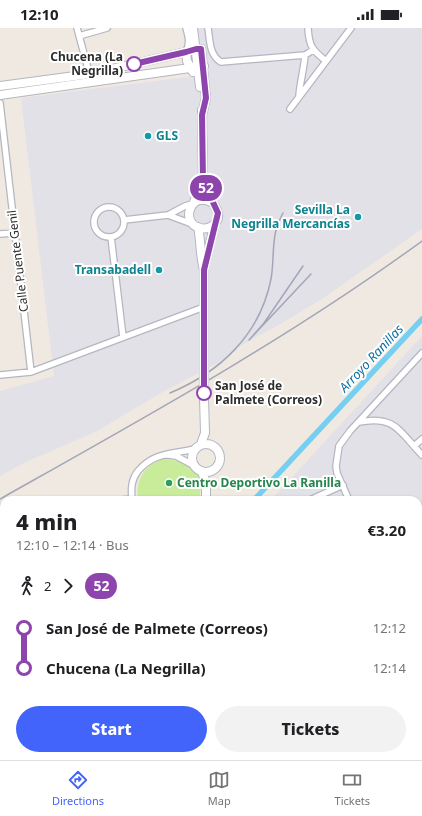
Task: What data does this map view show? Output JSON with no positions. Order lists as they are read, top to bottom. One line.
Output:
{"streets":{"street":["Calle Puente Genil"]},"water":["Arroyo Ranillas"],"places":["Chucena (La Negrilla)","GLS","Sevilla La Negrilla Mercancías","Transabadell","San José de Palmete (Correos)","Centro Deportivo La Ranilla"],"lines":["bus line 52"],"page":{"status":"12:10","on_map":"52","heading":["4 min","12:10 – 12:14 · Bus","€3.20"],"legs":["2","52"],"list":[{"name":"San José de Palmete (Correos)","value":"12:12"},{"name":"Chucena (La Negrilla)","value":"12:14"}],"buttons":["Start","Tickets"],"tabs":["Directions","Map","Tickets"]}}
